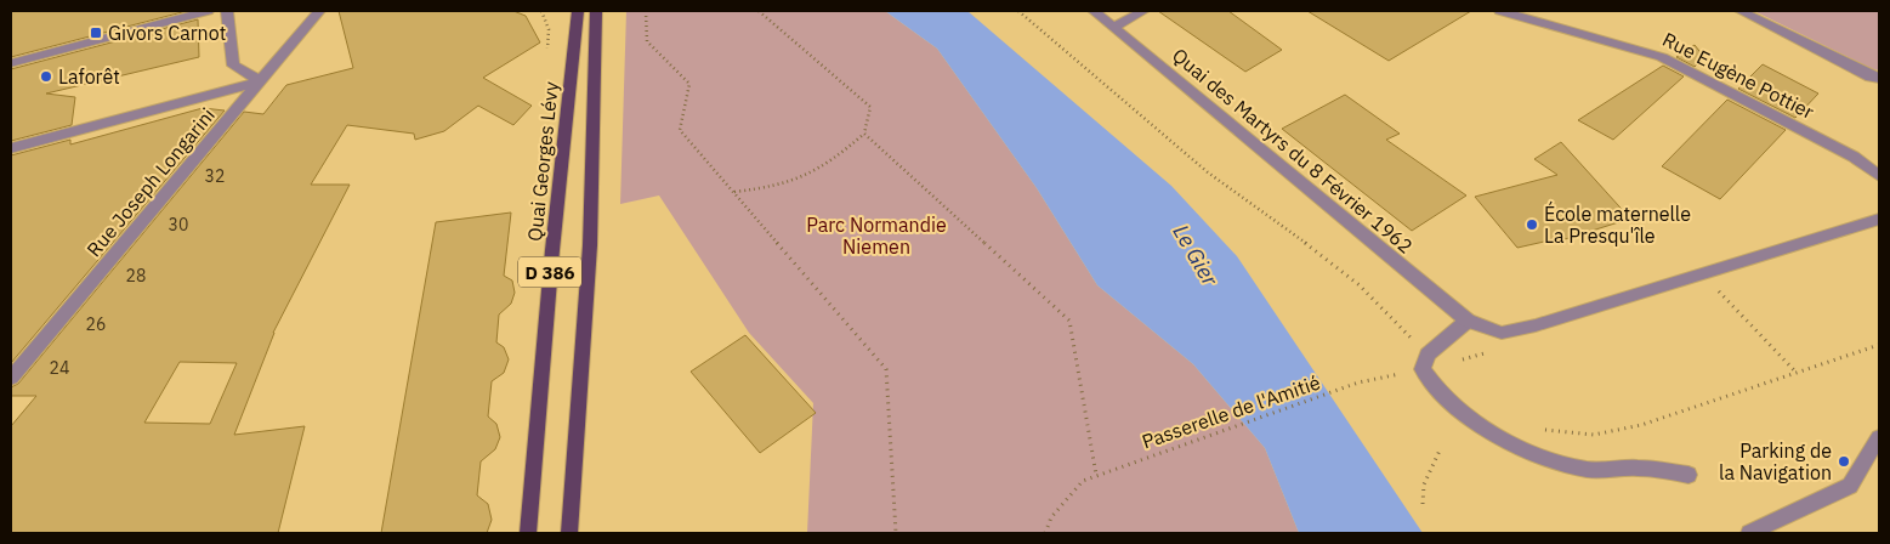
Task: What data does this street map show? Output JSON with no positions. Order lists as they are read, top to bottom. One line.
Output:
{"streets":{"main road":["Quai Georges Lévy","D 386"],"street":["Rue Eugène Pottier","Quai des Martyrs du 8 Février 1962","Rue Joseph Longarini"],"path":["Passerelle de l'Amitié"]},"water":["Le Gier"],"parks":["Parc Normandie Niemen"],"places":{"transit":["Givors Carnot"],"other":["Laforêt","École maternelle La Presqu'île","Parking de la Navigation"]},"house_numbers":["32","30","28","26","24"]}
